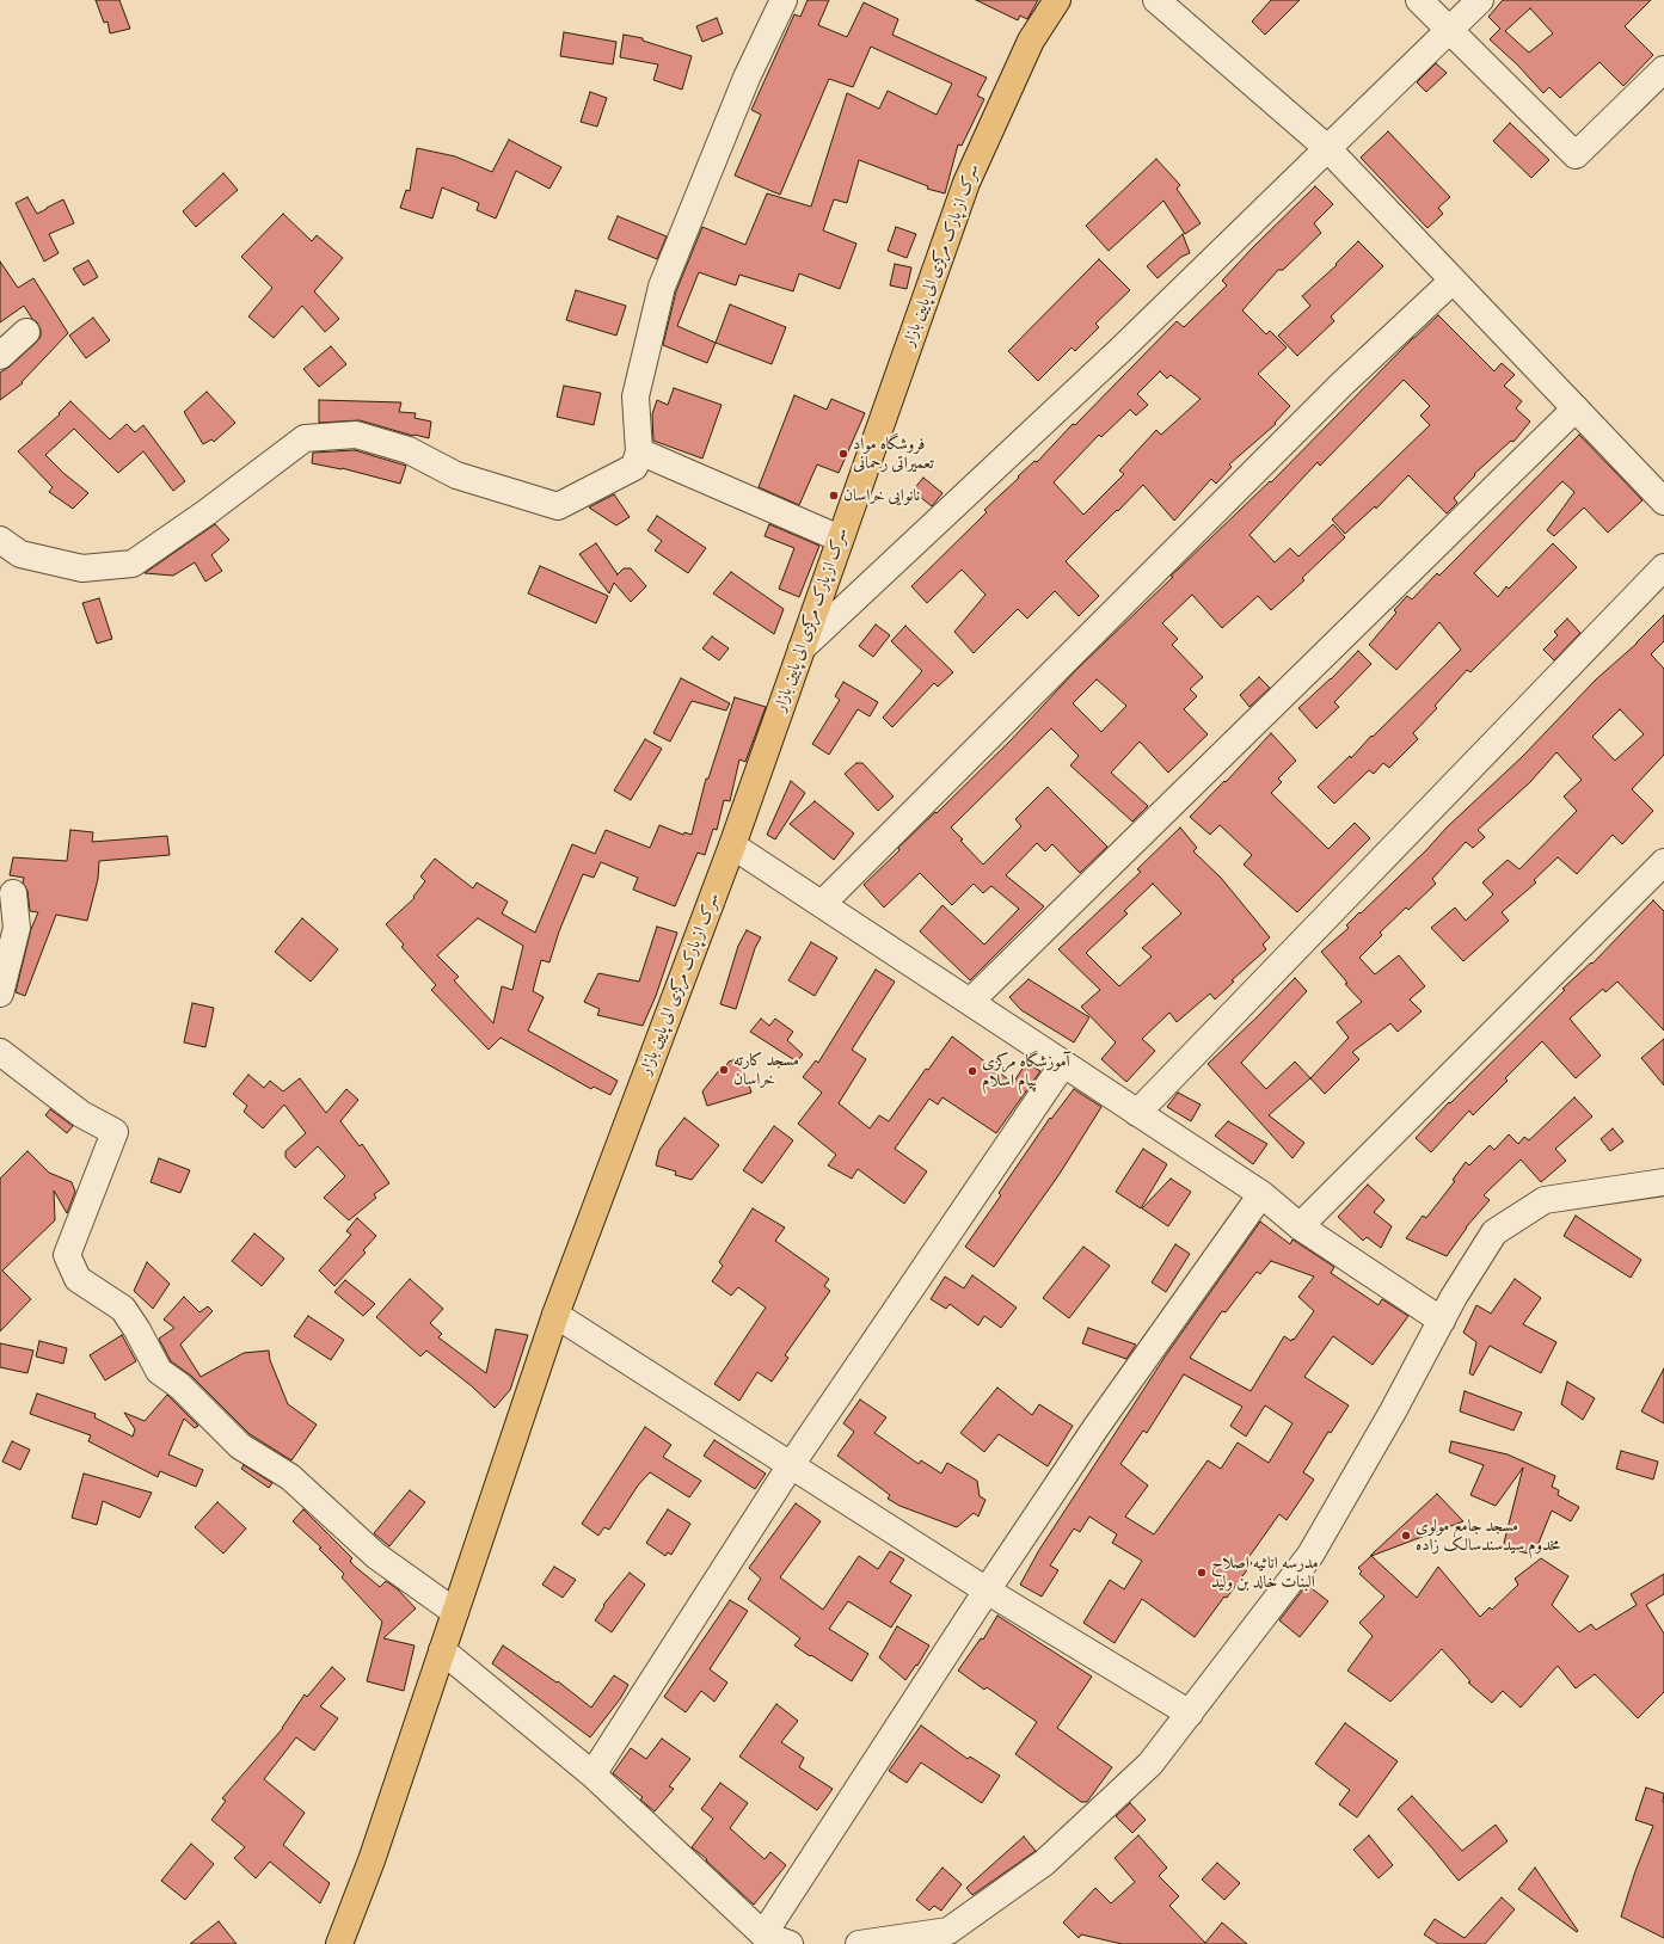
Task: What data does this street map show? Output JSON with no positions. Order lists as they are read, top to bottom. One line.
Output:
{"streets":{"main road":["سرک از پارک مرکزی الی پایین بازار"]},"places":["فروشگاه مواد تعمیراتی رحمانی","نانوایی خراسان","مسجد کارته خراسان","آموزشگاه مرکزی پیام اسلام","مسجد جامع مولوی مخدوم سیدسندسالک زاده","مدرسه اناثیه اصلاح البنات خالد بن ولید"]}
